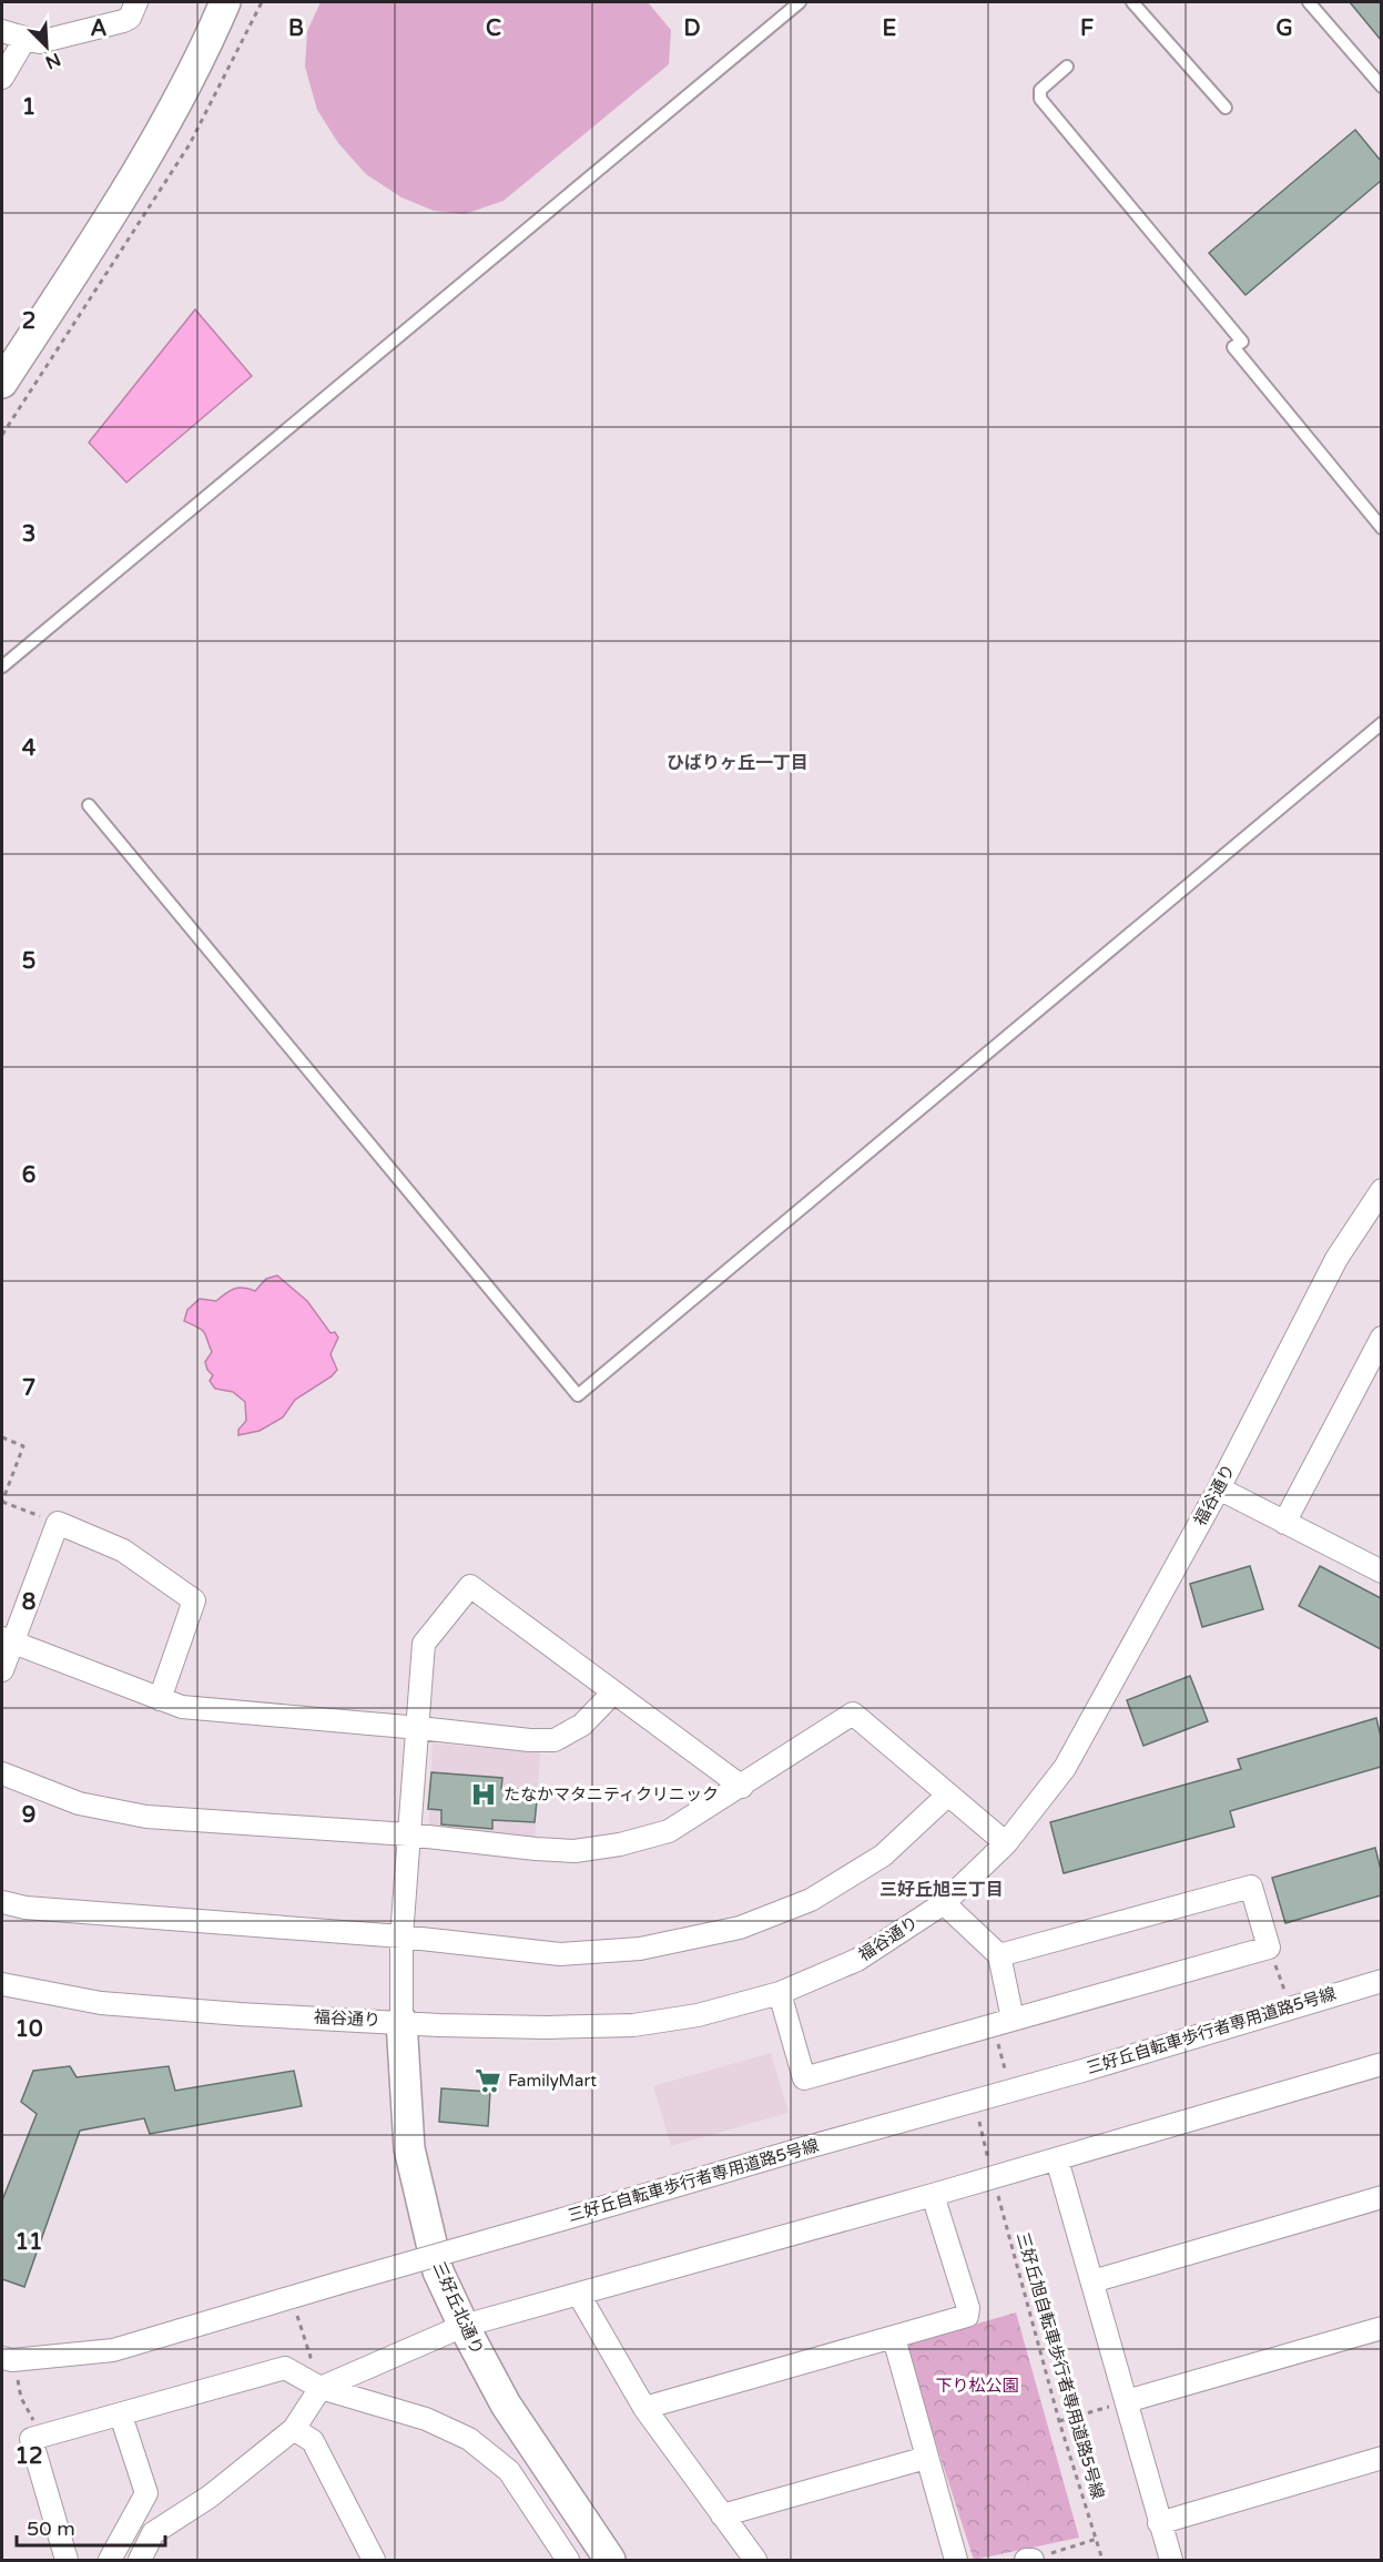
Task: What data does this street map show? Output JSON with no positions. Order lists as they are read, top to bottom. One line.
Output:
{"streets":{"street":["福谷通り","三好丘自転車歩行者専用道路5号線","三好丘北通り"],"path":["三好丘旭自転車歩行者専用道路5号線"]},"crossings":[["福谷通り","三好丘北通り"],["三好丘自転車歩行者専用道路5号線","三好丘旭自転車歩行者専用道路5号線"]],"districts":["ひばりヶ丘一丁目","三好丘旭三丁目"],"parks":["下り松公園"],"places":{"hospital":["たなかマタニティクリニック"],"supermarket":["FamilyMart"]},"scale_bar":"50 m","north":"bottom right","grid":{"columns":["A","B","C","D","E","F","G"],"rows":["1","2","3","4","5","6","7","8","9","10","11","12"]}}
